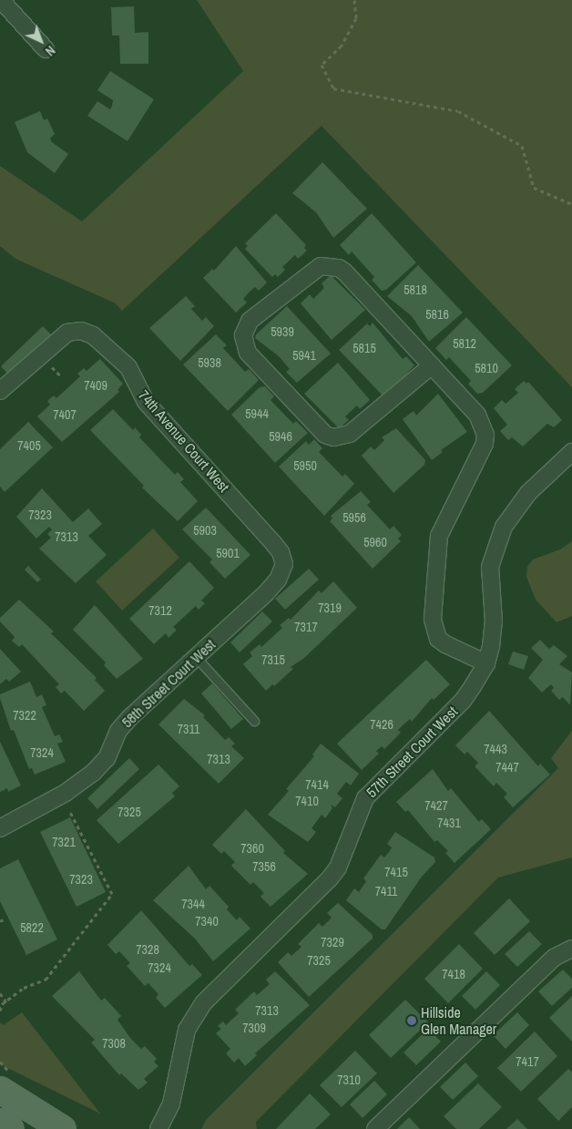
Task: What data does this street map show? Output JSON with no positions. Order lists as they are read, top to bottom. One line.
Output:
{"streets":{"street":["74th Avenue Court West","58th Street Court West","57th Street Court West"]},"crossings":[["74th Avenue Court West","58th Street Court West"]],"places":["Hillside Glen Manager"],"house_numbers":["5818","5816","5939","5812","5815","5941","5938","5810","7409","5944","7407","5946","7405","5950","7323","5956","5903","7313","5960","5901","7319","7312","7317","7315","7322","7426","7311","7443","7324","7313","7447","7414","7410","7427","7325","7431","7321","7360","7356","7415","7323","7411","7344","7340","5822","7329","7328","7325","7324","7418","7313","7309","7308","7417","7310"],"north":"bottom right"}
